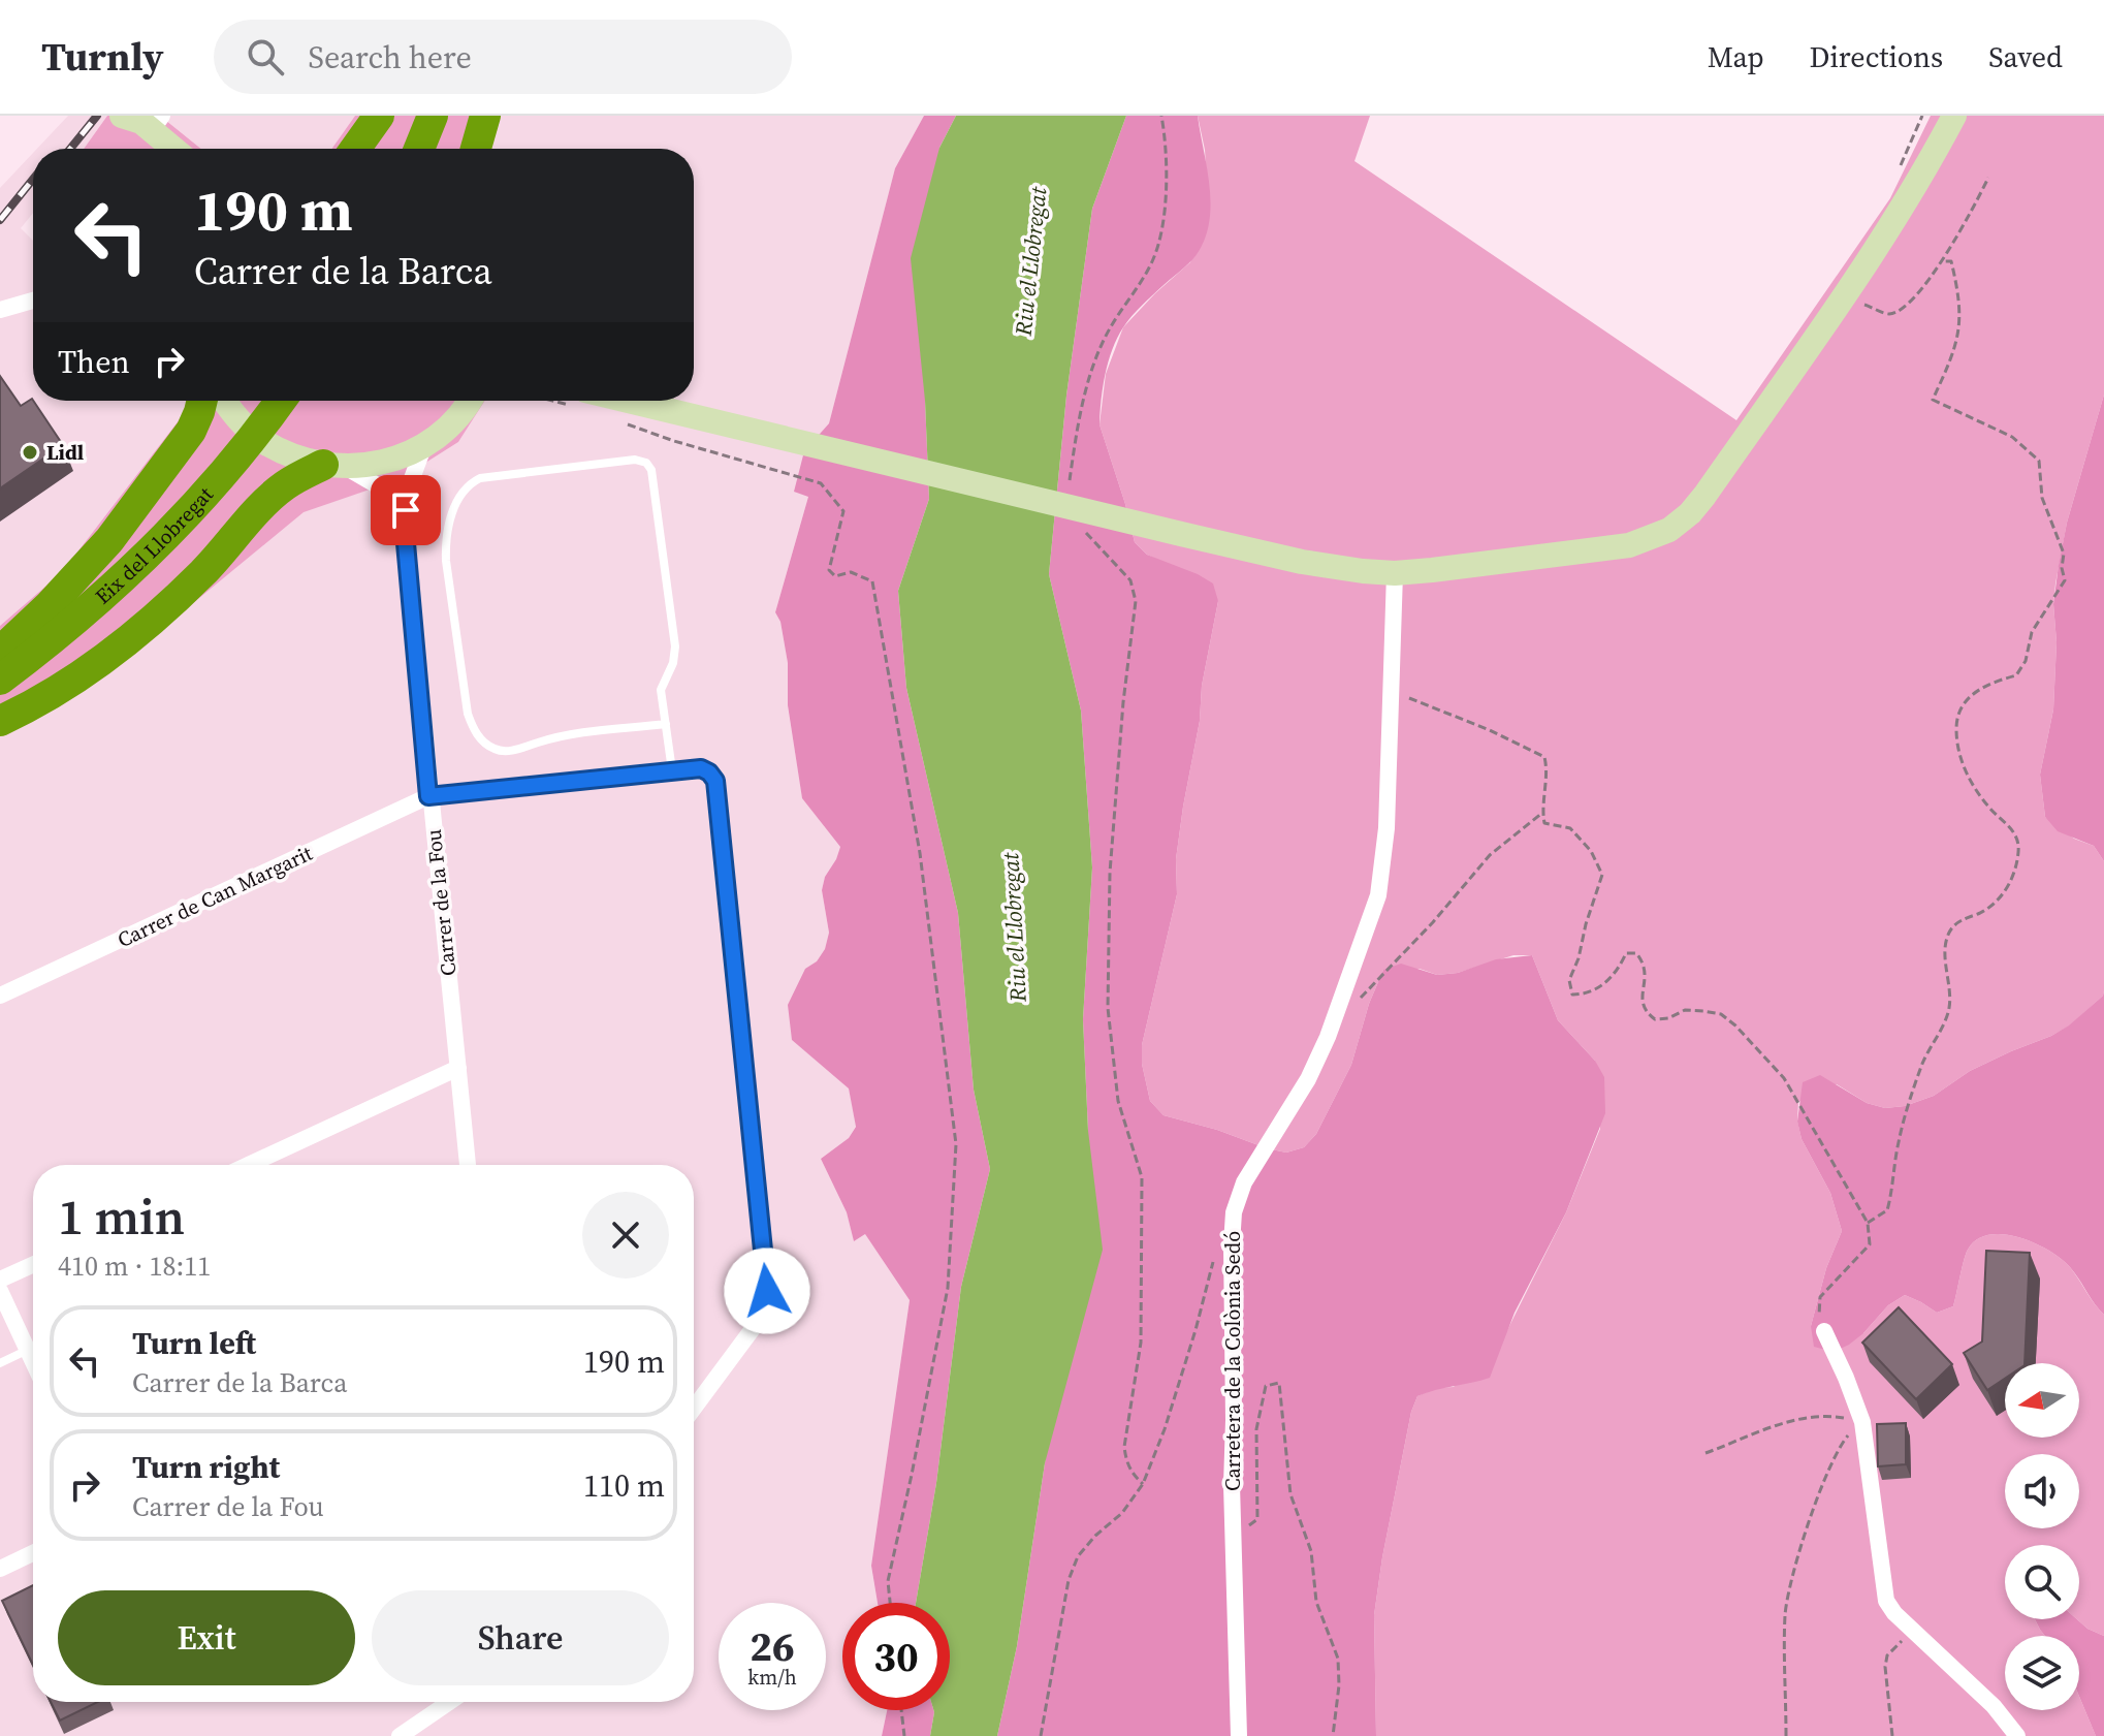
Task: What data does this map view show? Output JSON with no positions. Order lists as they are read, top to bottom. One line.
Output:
{"streets":{"highway":["Eix del Llobregat"],"street":["Carrer de Can Margarit","Carrer de la Fou","Carretera de la Colònia Sedó"]},"crossings":[["Carrer de Can Margarit","Carrer de la Fou"]],"water":["Riu el Llobregat"],"places":["Lidl"],"north":"left","page":{"header":"Turnly","search":"Search here","nav":["Map","Directions","Saved"],"turn":["190 m","Carrer de la Barca"],"then":"Then","heading":["1 min","410 m · 18:11"],"list":[{"name":"Turn left","note":"Carrer de la Barca","value":"190 m"},{"name":"Turn right","note":"Carrer de la Fou","value":"110 m"}],"buttons":["Exit","Share"],"speed":"26 km/h","limit":"30"}}
